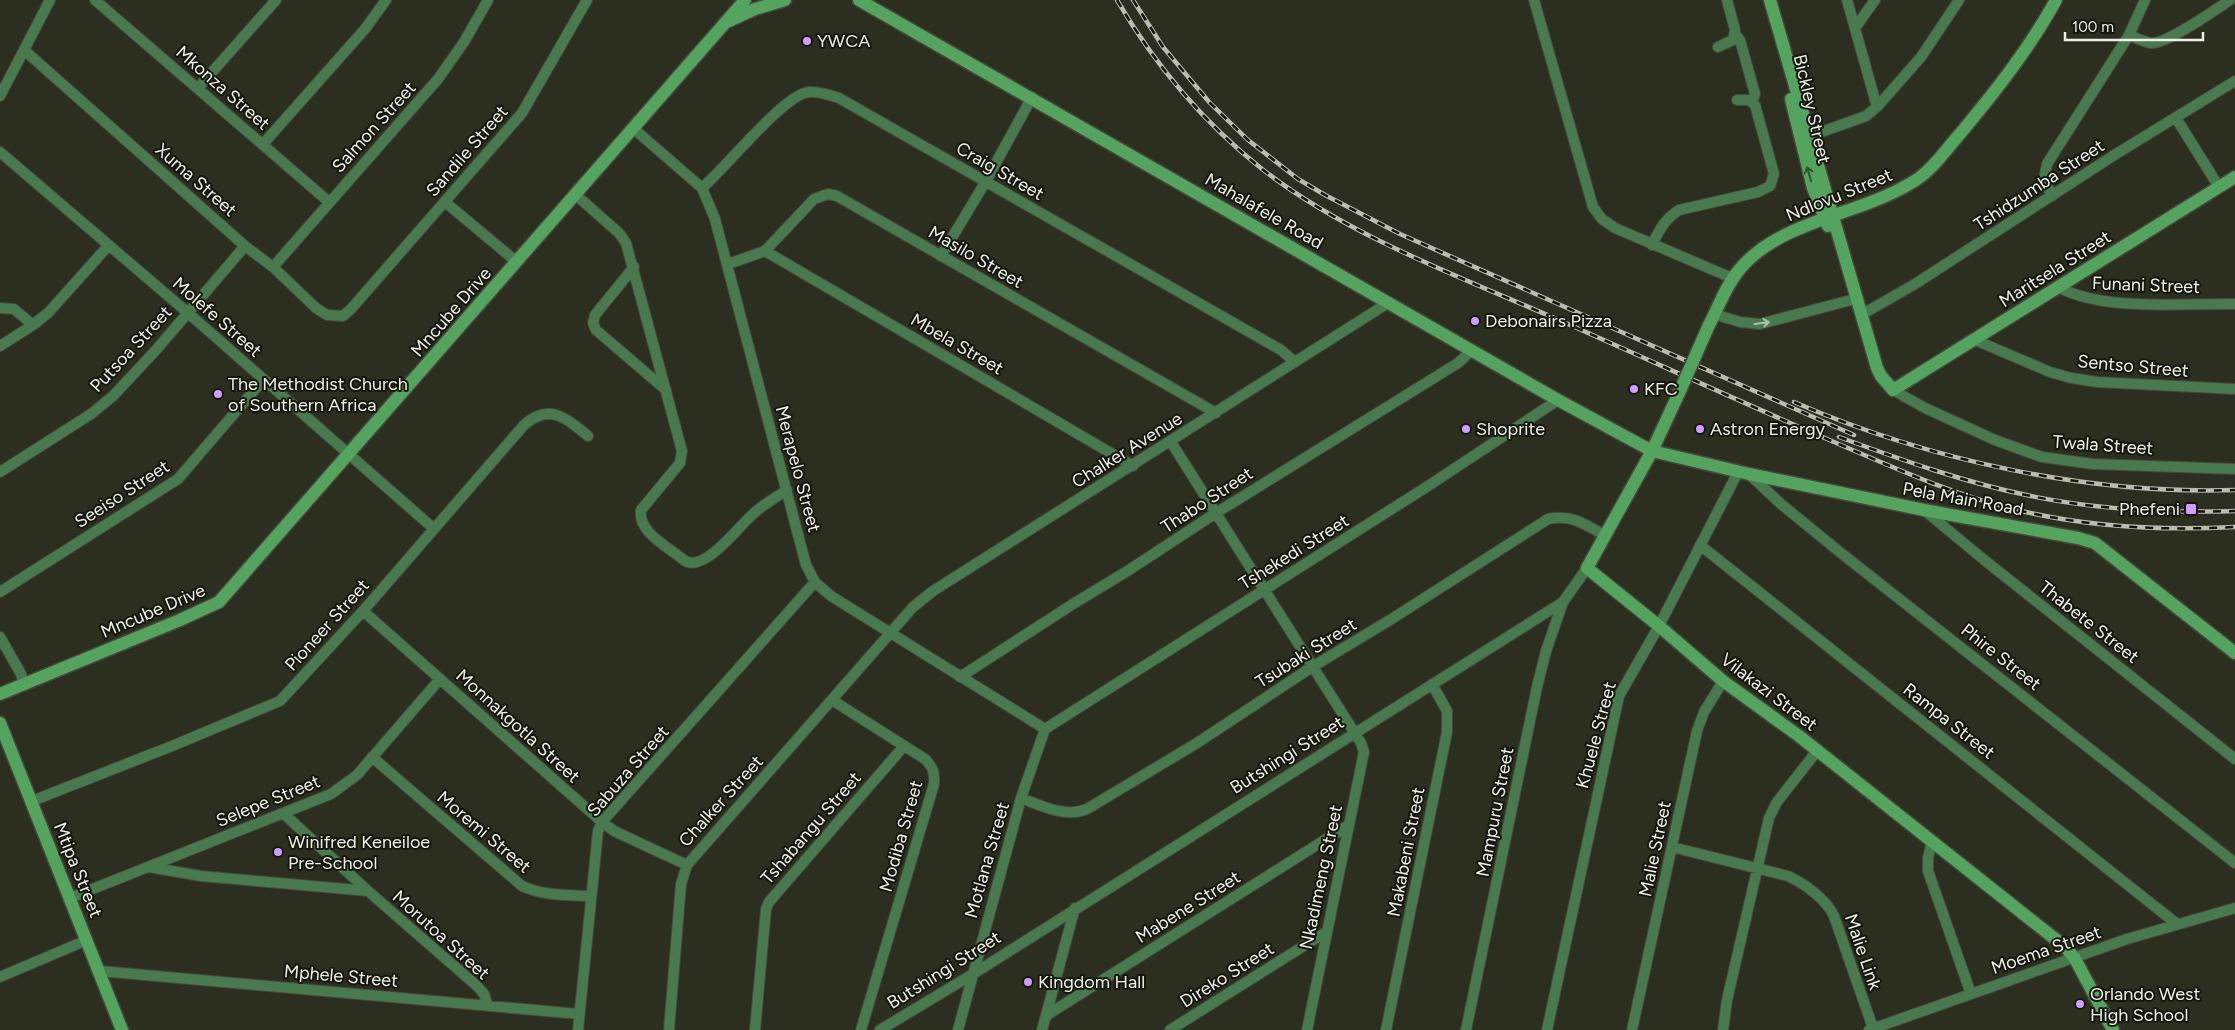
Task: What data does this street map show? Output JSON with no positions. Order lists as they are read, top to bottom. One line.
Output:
{"streets":{"street":["Mkonza Street","Bickley Street","Salmon Street","Sandile Street","Craig Street","Xuma Street","Tshidzumba Street","Ndlovu Street","Mahalafele Road","Masilo Street","Maritsela Street","Funani Street","Mncube Drive","Molefe Street","Mbela Street","Putsoa Street","Sentso Street","Twala Street","Chalker Avenue","Merapelo Street","Seeiso Street","Pela Main Road","Thabo Street","Tshekedi Street","Thabete Street","Pioneer Street","Tsubaki Street","Phire Street","Vilakazi Street","Rampa Street","Monnakgotla Street","Khuele Street","Butshingi Street","Sabuza Street","Selepe Street","Chalker Street","Mampuru Street","Tshabangu Street","Moremi Street","Modiba Street","Malie Street","Makabeni Street","Motlana Street","Mtipa Street","Nkadimeng Street","Mabene Street","Morutoa Street","Moema Street","Malie Link","Direko Street","Mphele Street"]},"crossings":[["Mkonza Street","Salmon Street"],["Bickley Street","Tshidzumba Street"],["Bickley Street","Ndlovu Street"],["Bickley Street","Maritsela Street"],["Bickley Street","Twala Street"],["Salmon Street","Xuma Street"],["Sandile Street","Xuma Street"],["Craig Street","Chalker Avenue"],["Craig Street","Merapelo Street"],["Xuma Street","Putsoa Street"],["Ndlovu Street","Butshingi Street"],["Mahalafele Road","Chalker Avenue"],["Mahalafele Road","Pela Main Road"],["Mahalafele Road","Thabo Street"],["Mahalafele Road","Tshekedi Street"],["Mahalafele Road","Butshingi Street"],["Masilo Street","Mbela Street"],["Masilo Street","Chalker Avenue"],["Masilo Street","Merapelo Street"],["Maritsela Street","Funani Street"],["Maritsela Street","Sentso Street"],["Maritsela Street","Twala Street"],["Mncube Drive","Molefe Street"],["Mncube Drive","Merapelo Street"],["Molefe Street","Putsoa Street"],["Molefe Street","Seeiso Street"],["Molefe Street","Pioneer Street"],["Mbela Street","Chalker Avenue"],["Chalker Avenue","Merapelo Street"],["Chalker Avenue","Chalker Street"],["Chalker Avenue","Nkadimeng Street"],["Merapelo Street","Thabo Street"],["Merapelo Street","Tshekedi Street"],["Merapelo Street","Sabuza Street"],["Merapelo Street","Chalker Street"],["Merapelo Street","Motlana Street"],["Pela Main Road","Thabete Street"],["Pela Main Road","Phire Street"],["Pela Main Road","Khuele Street"],["Pela Main Road","Butshingi Street"],["Thabo Street","Nkadimeng Street"],["Tshekedi Street","Motlana Street"],["Tshekedi Street","Nkadimeng Street"],["Pioneer Street","Monnakgotla Street"],["Pioneer Street","Mtipa Street"],["Tsubaki Street","Butshingi Street"],["Tsubaki Street","Motlana Street"],["Tsubaki Street","Nkadimeng Street"],["Phire Street","Khuele Street"],["Vilakazi Street","Khuele Street"],["Vilakazi Street","Butshingi Street"],["Vilakazi Street","Malie Street"],["Vilakazi Street","Moema Street"],["Rampa Street","Khuele Street"],["Rampa Street","Moema Street"],["Monnakgotla Street","Sabuza Street"],["Monnakgotla Street","Selepe Street"],["Monnakgotla Street","Chalker Street"],["Butshingi Street","Mampuru Street"],["Butshingi Street","Makabeni Street"],["Butshingi Street","Motlana Street"],["Butshingi Street","Nkadimeng Street"],["Sabuza Street","Moremi Street"],["Sabuza Street","Mphele Street"],["Selepe Street","Moremi Street"],["Selepe Street","Mtipa Street"],["Selepe Street","Morutoa Street"],["Chalker Street","Modiba Street"],["Tshabangu Street","Modiba Street"],["Malie Street","Malie Link"],["Mtipa Street","Mphele Street"],["Nkadimeng Street","Mabene Street"],["Nkadimeng Street","Direko Street"],["Morutoa Street","Mphele Street"],["Moema Street","Malie Link"]],"places":{"other":["YWCA","Debonairs Pizza","KFC","The Methodist Church of Southern Africa","Shoprite","Astron Energy","Winifred Keneiloe Pre-School","Kingdom Hall","Orlando West High School"],"transit":["Phefeni"]},"scale_bar":"100 m"}
